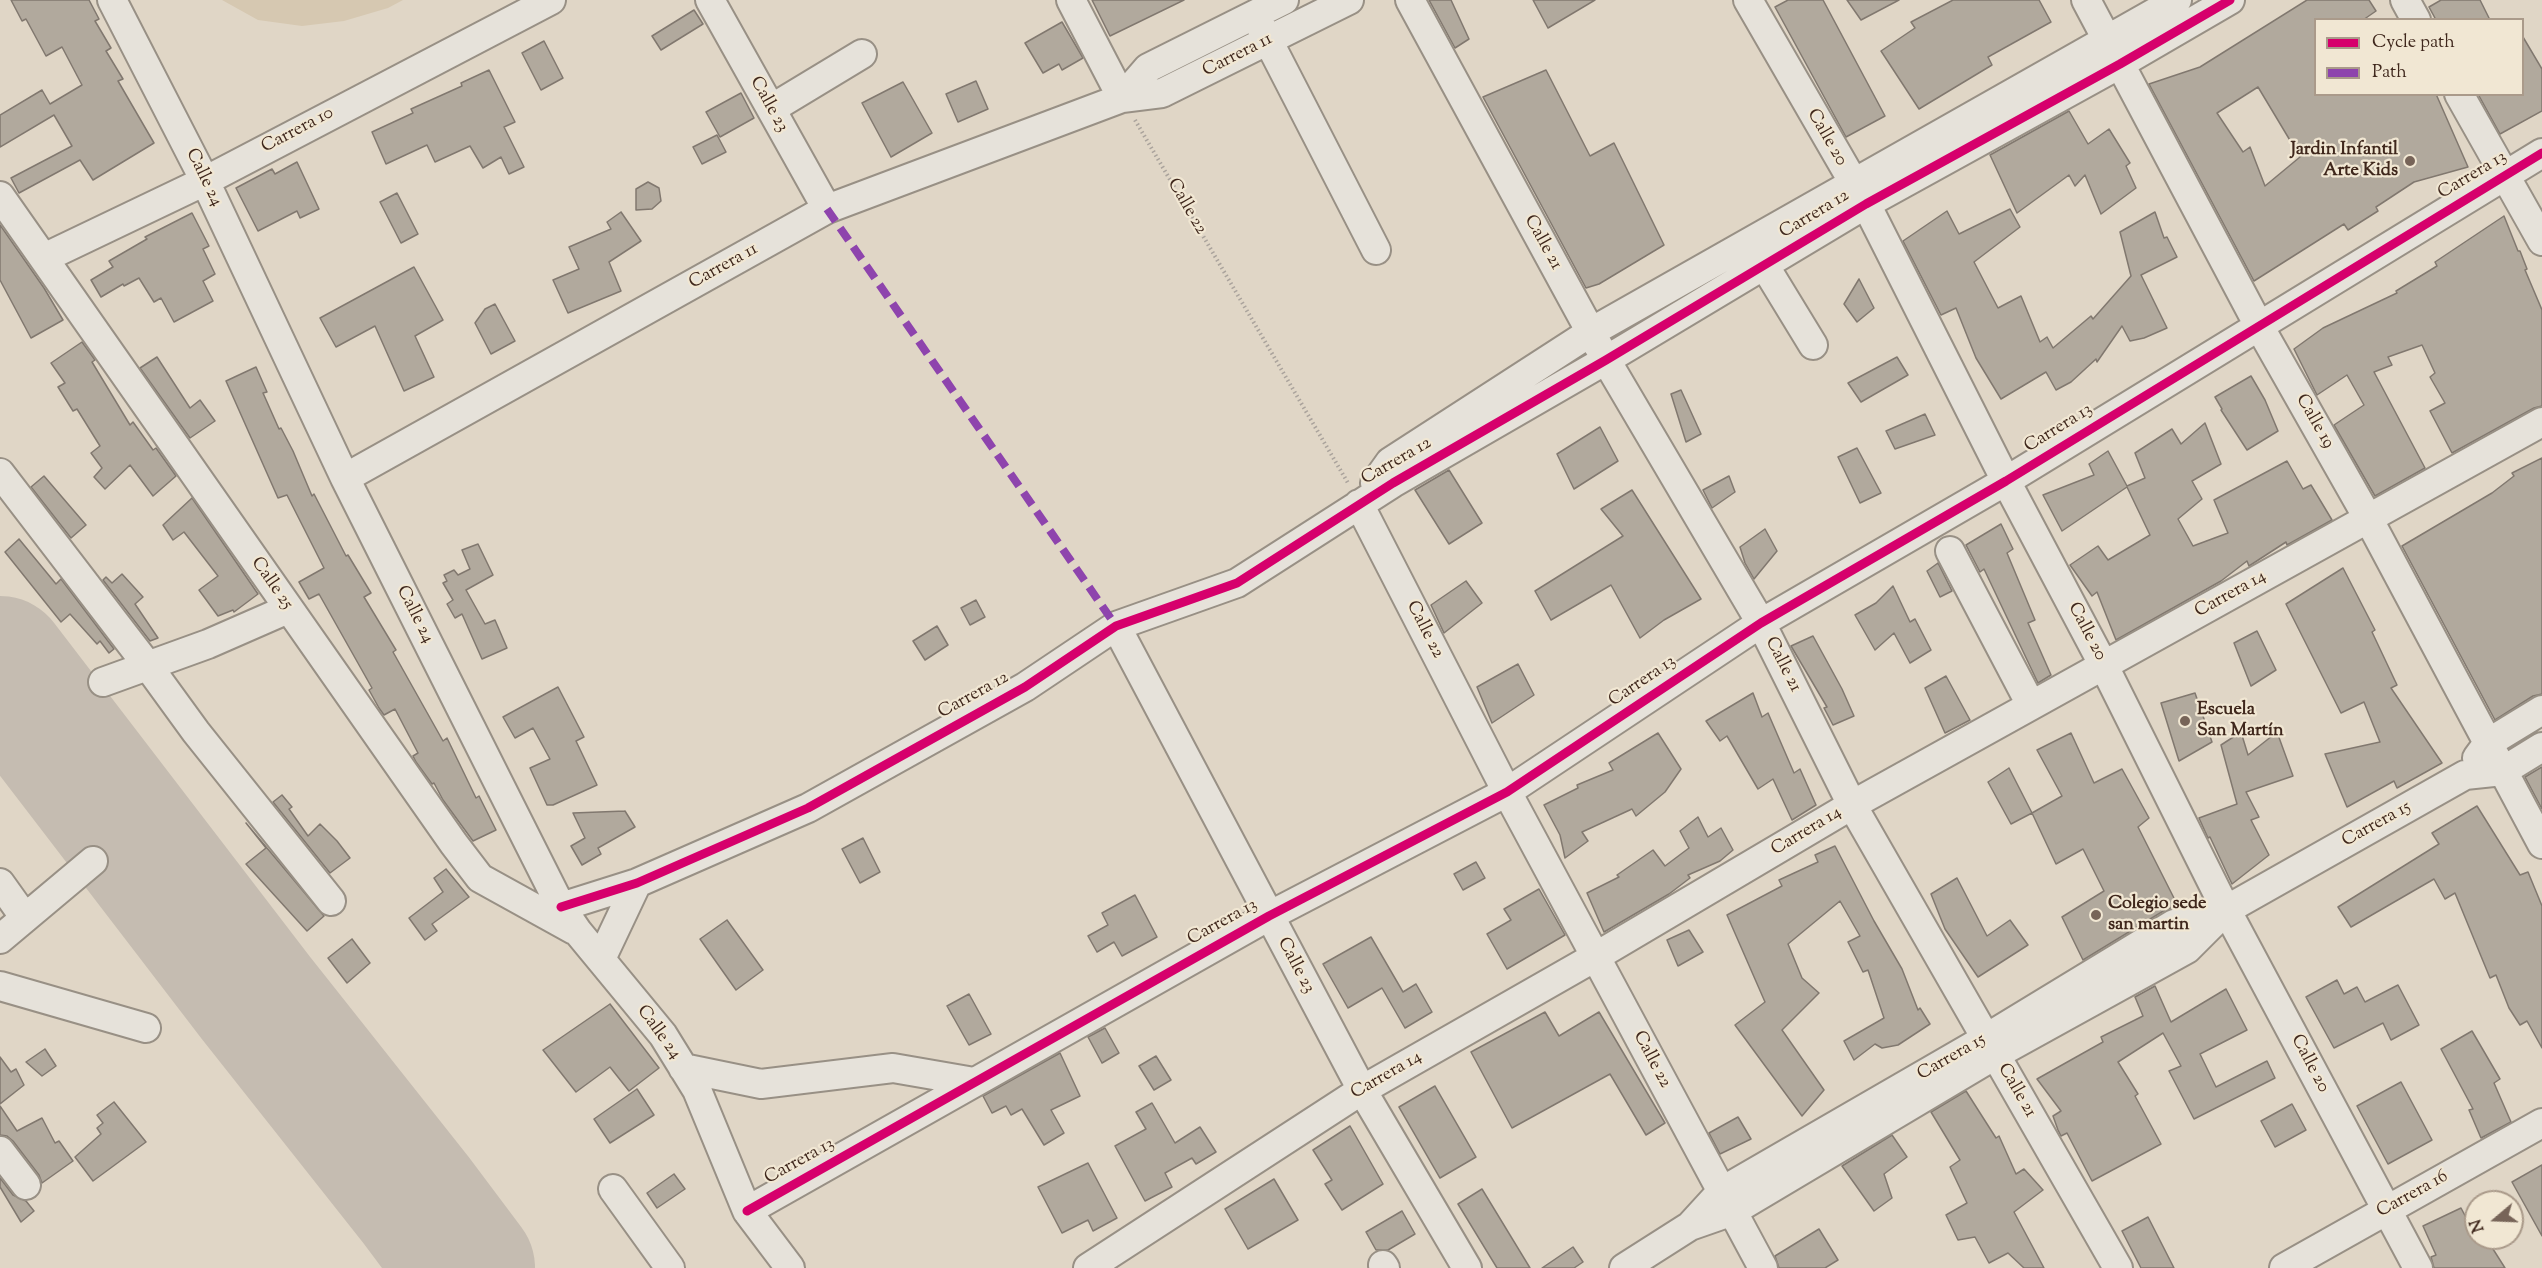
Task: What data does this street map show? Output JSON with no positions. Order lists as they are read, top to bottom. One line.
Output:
{"streets":{"street":["Carrera 11","Calle 23","Carrera 10","Calle 20","Carrera 13","Calle 24","Calle 22","Carrera 12","Calle 21","Calle 19","Calle 25","Carrera 14","Carrera 15","Carrera 16"]},"crossings":[["Carrera 11","Calle 23"],["Carrera 11","Calle 24"],["Carrera 11","Calle 22"],["Calle 23","Carrera 13"],["Calle 23","Carrera 12"],["Calle 23","Carrera 14"],["Carrera 10","Calle 24"],["Carrera 10","Calle 25"],["Calle 20","Carrera 13"],["Calle 20","Carrera 12"],["Calle 20","Carrera 14"],["Calle 20","Carrera 15"],["Calle 20","Carrera 16"],["Carrera 13","Calle 24"],["Carrera 13","Calle 22"],["Carrera 13","Calle 21"],["Carrera 13","Calle 19"],["Calle 24","Carrera 12"],["Calle 24","Calle 25"],["Calle 22","Carrera 12"],["Calle 22","Carrera 14"],["Calle 22","Carrera 15"],["Carrera 12","Calle 21"],["Carrera 12","Calle 19"],["Calle 21","Carrera 14"],["Calle 21","Carrera 15"],["Calle 19","Carrera 14"],["Calle 19","Carrera 15"]],"places":["Jardin Infantil Arte Kids","Escuela San Martín","Colegio sede san martin"],"legend":["Cycle path","Path"],"north":"left"}
